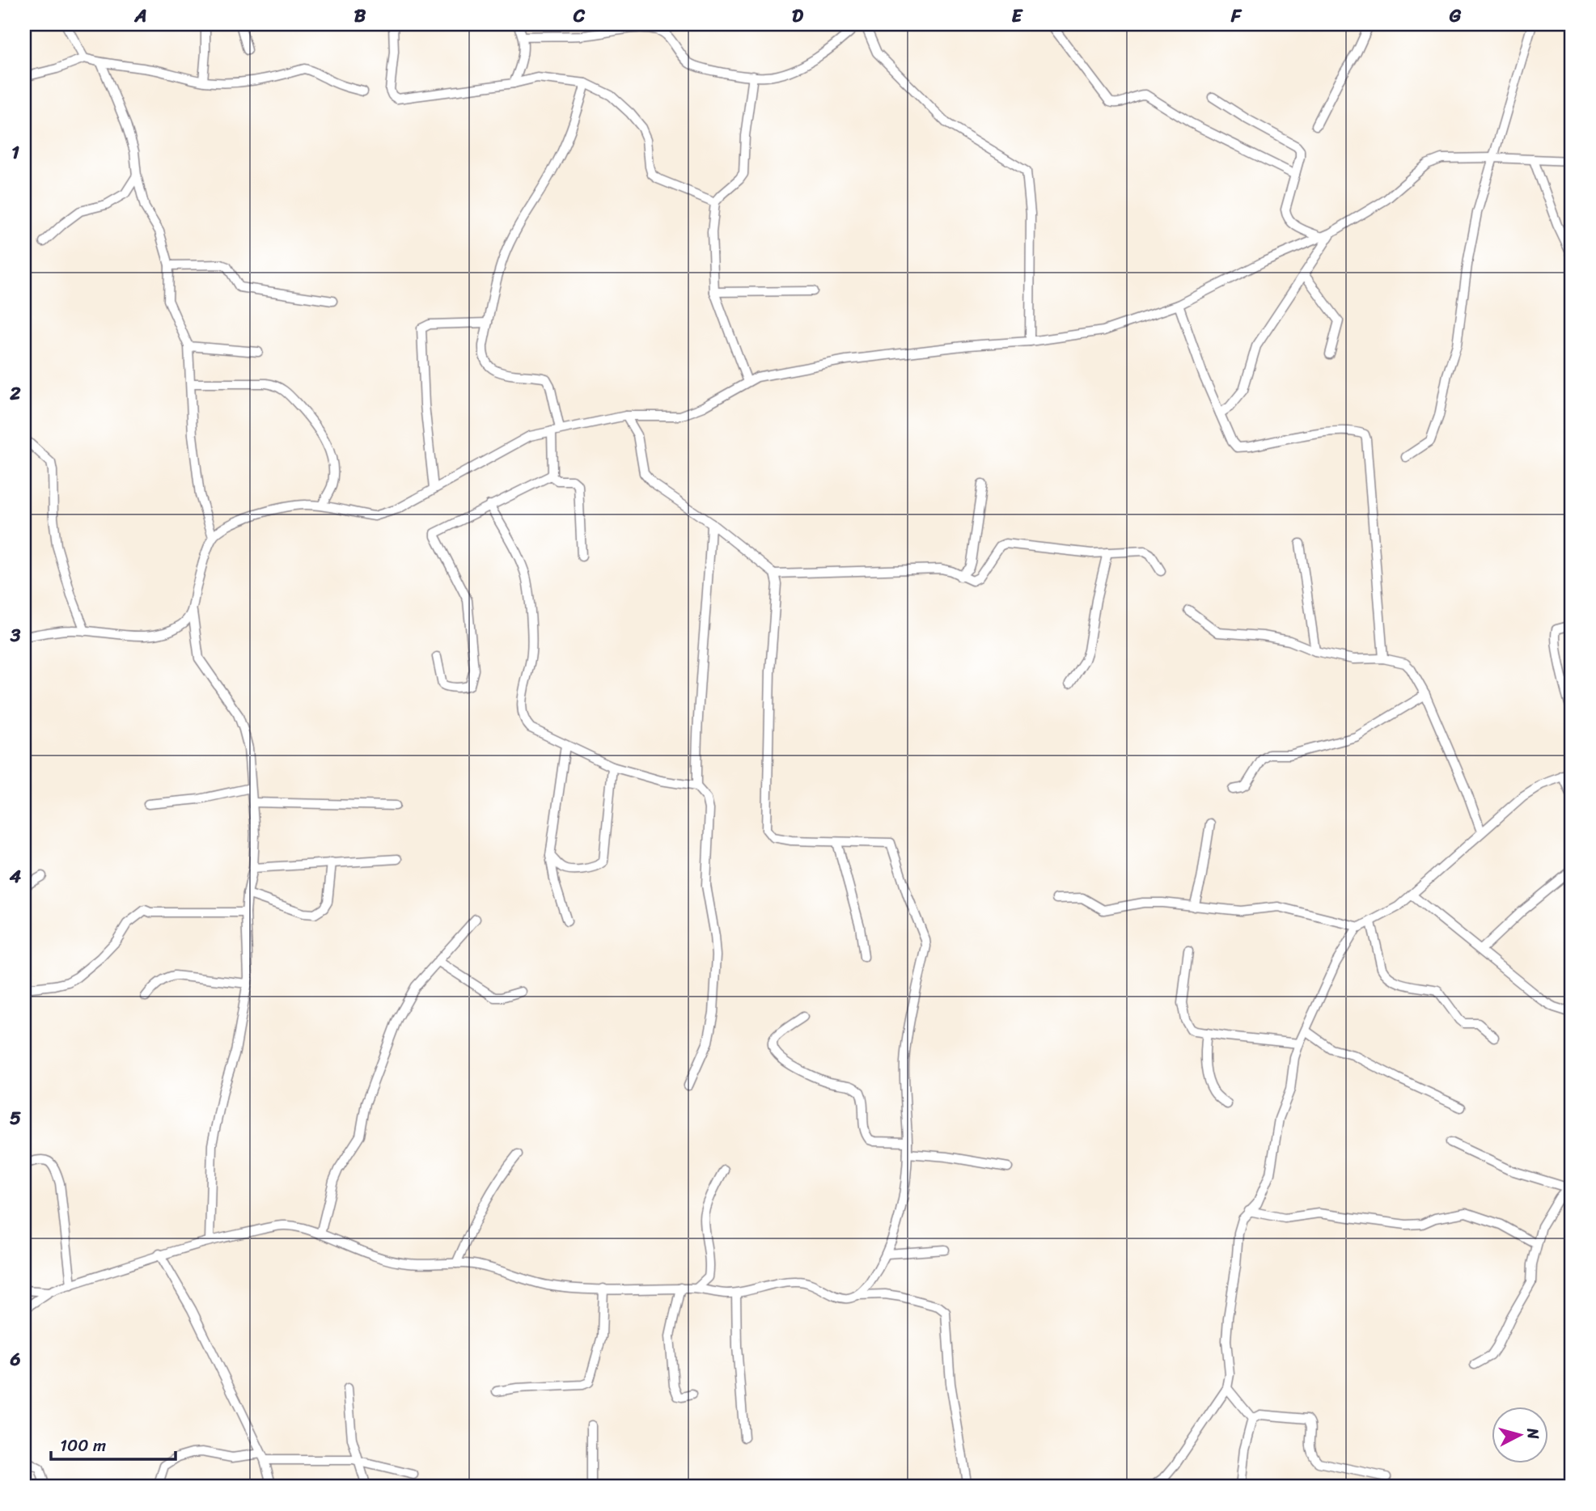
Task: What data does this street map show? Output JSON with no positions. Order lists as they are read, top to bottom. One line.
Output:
{"scale_bar":"100 m","north":"right","grid":{"columns":["A","B","C","D","E","F","G"],"rows":["1","2","3","4","5","6"]}}
